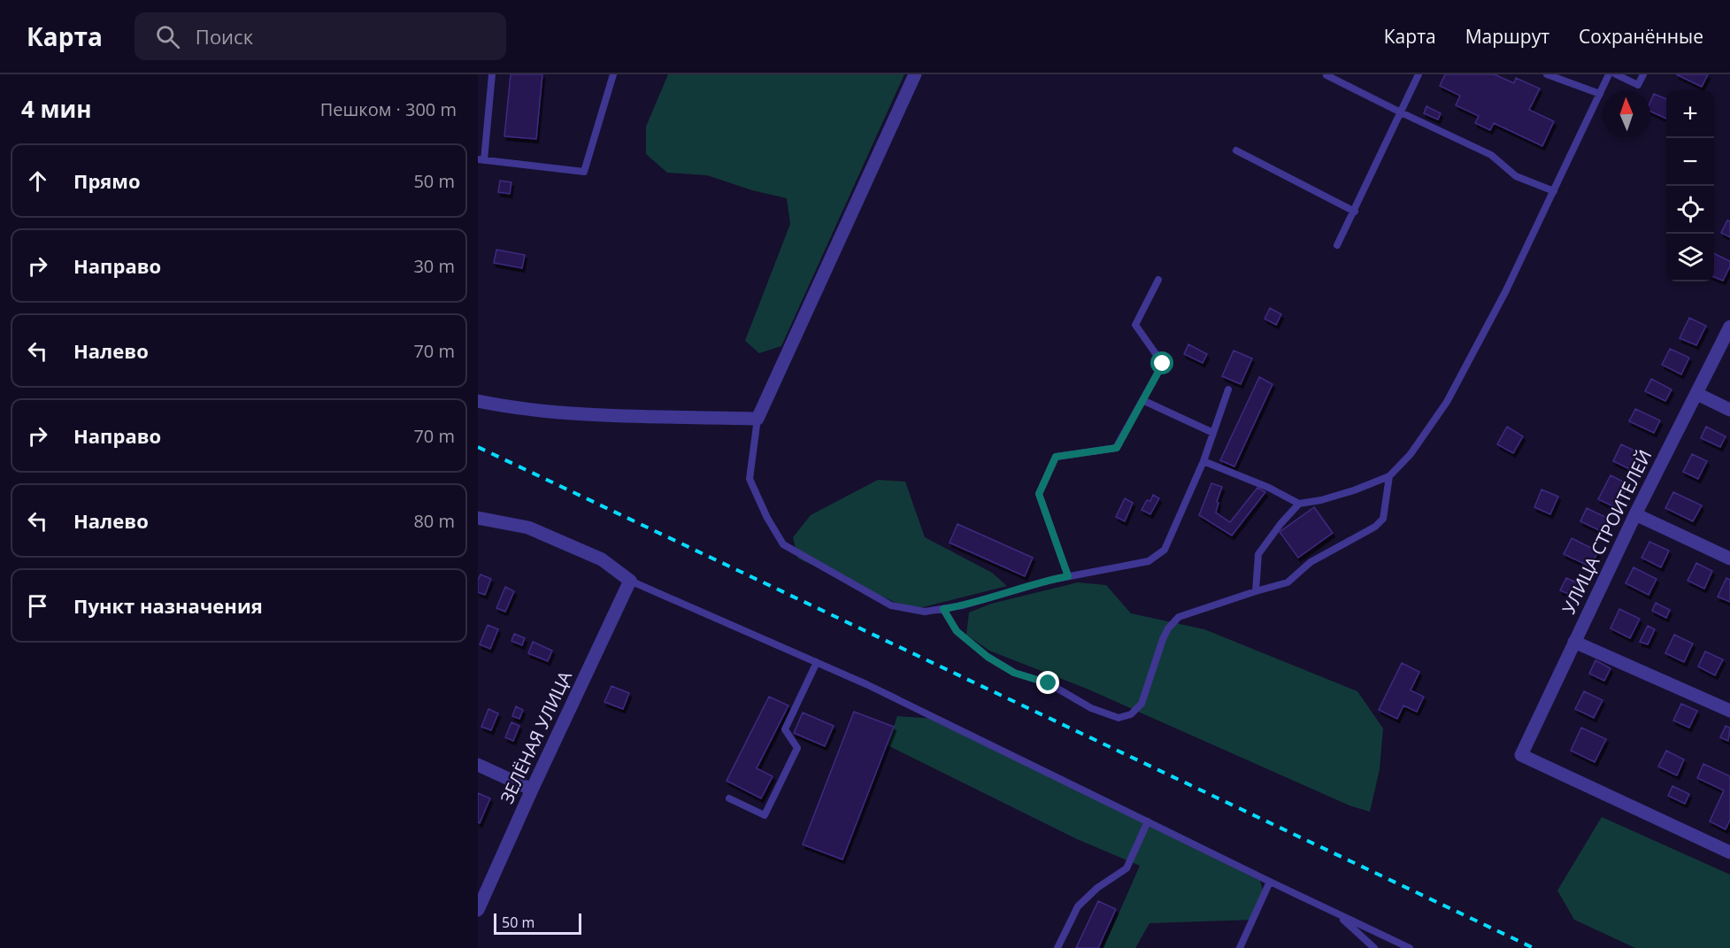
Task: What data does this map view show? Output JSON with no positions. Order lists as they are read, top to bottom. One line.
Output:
{"streets":{"street":["УЛИЦА СТРОИТЕЛЕЙ","ЗЕЛЁНАЯ УЛИЦА"]},"scale_bar":"50 m","north":"top","page":{"header":"Карта","search":"Поиск","nav":["Карта","Маршрут","Сохранённые"],"heading":["4 мин","Пешком · 300 m"],"map_buttons":["+","−"],"list":[["Прямо","50 m"],["Направо","30 m"],["Налево","70 m"],["Направо","70 m"],["Налево","80 m"],"Пункт назначения"],"scale":"50 m"}}
